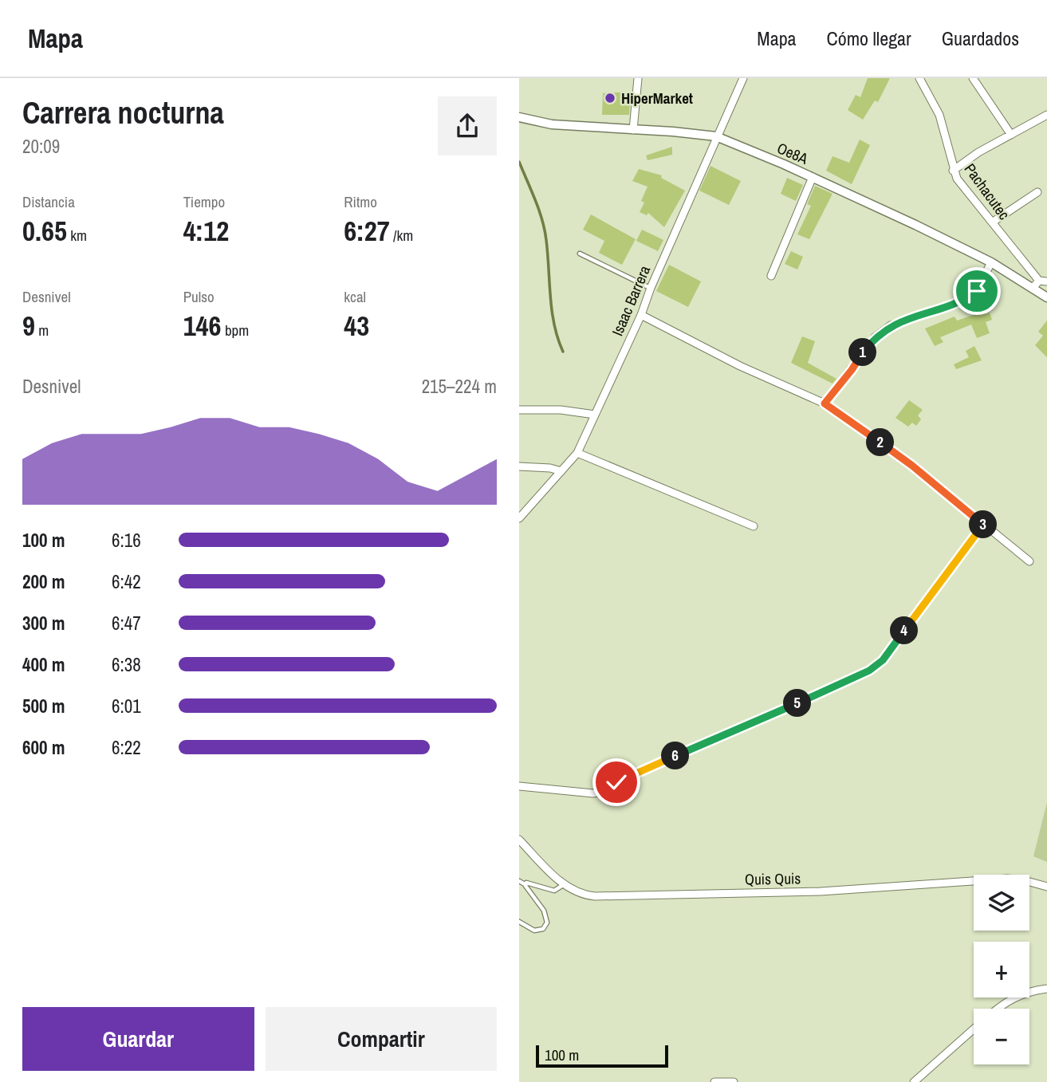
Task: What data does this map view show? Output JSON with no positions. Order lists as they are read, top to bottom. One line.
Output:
{"streets":{"street":["Oe8A","Pachacutec","Isaac Barrera","Quis Quis"]},"crossings":[["Oe8A","Pachacutec"],["Oe8A","Isaac Barrera"]],"places":["HiperMarket"],"scale_bar":"100 m","page":{"header":"Mapa","nav":["Mapa","Cómo llegar","Guardados"],"heading":["Carrera nocturna","20:09"],"stats":[["Distancia","0.65 km"],["Tiempo","4:12"],["Ritmo","6:27 /km"],["Desnivel","9 m"],["Pulso","146 bpm"],["kcal","43"]],"pins":["1","2","3","4","5","6"],"chart":["Desnivel","215–224 m"],"list":[{"name":"100 m","note":"6:16"},{"name":"200 m","note":"6:42"},{"name":"300 m","note":"6:47"},{"name":"400 m","note":"6:38"},{"name":"500 m","note":"6:01"},{"name":"600 m","note":"6:22"}],"map_buttons":["+","−"],"buttons":["Guardar","Compartir"],"scale":"100 m"}}
